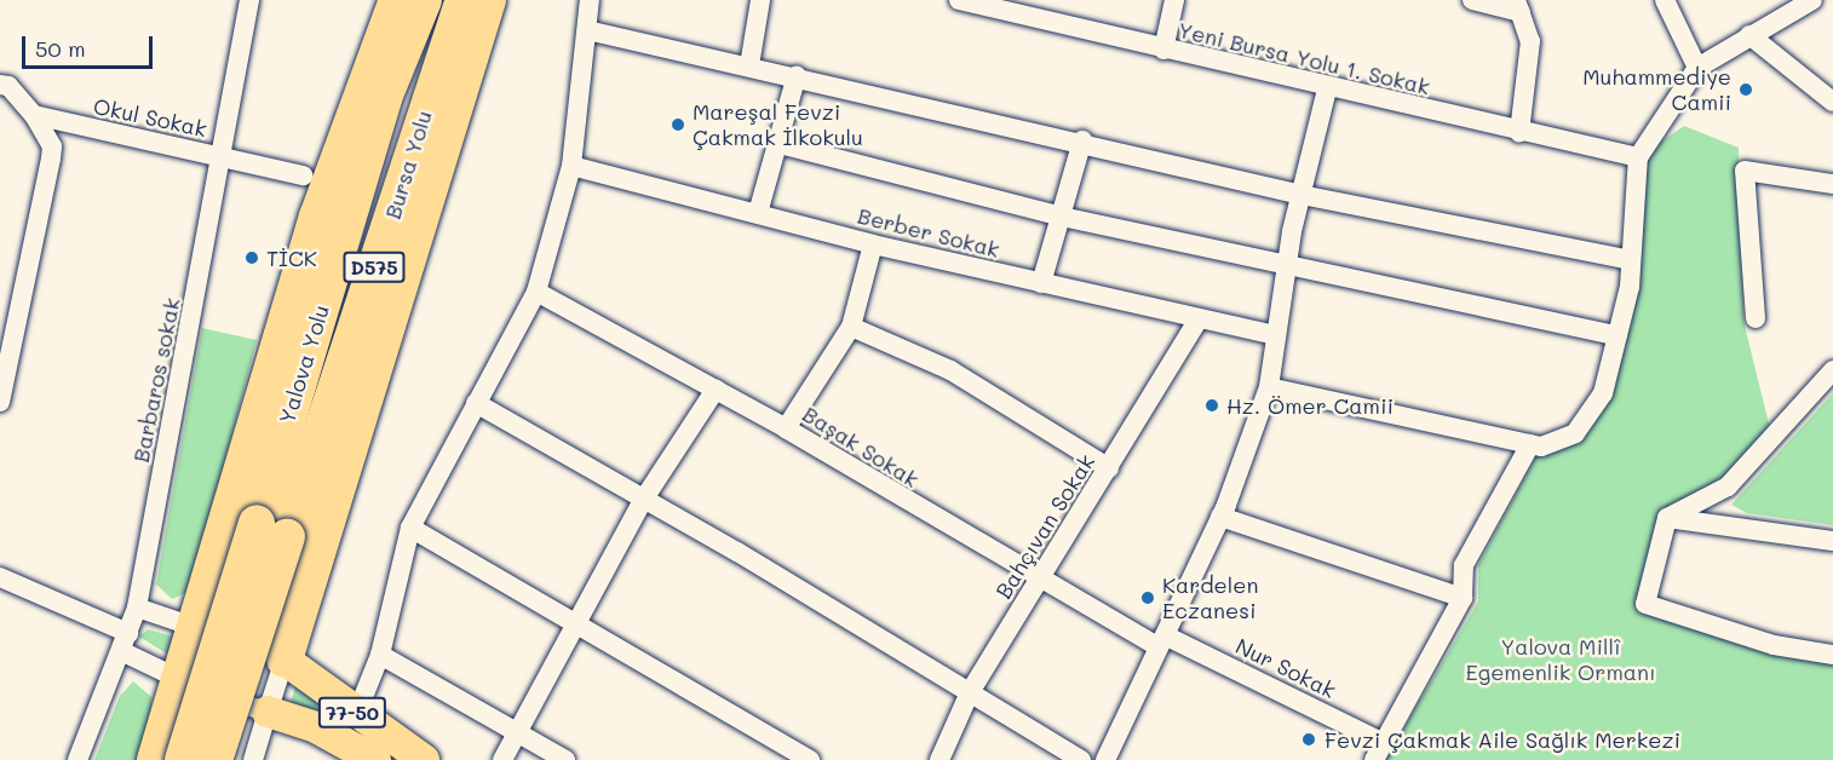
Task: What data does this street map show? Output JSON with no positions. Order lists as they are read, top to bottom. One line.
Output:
{"streets":{"highway":["Bursa Yolu","D575","Yalova Yolu"],"main road":["77-50"],"street":["Yeni Bursa Yolu 1. Sokak","Okul Sokak","Berber Sokak","Barbaros sokak","Başak Sokak","Bahçıvan Sokak","Nur Sokak"]},"crossings":[["Okul Sokak","Barbaros sokak"],["Bursa Yolu","D575"],["Bursa Yolu","Yalova Yolu"],["Berber Sokak","Bahçıvan Sokak"],["D575","Yalova Yolu"],["Başak Sokak","Bahçıvan Sokak"],["Başak Sokak","Nur Sokak"]],"parks":["Yalova Millî Egemenlik Ormanı"],"places":["Muhammediye Camii","Mareşal Fevzi Çakmak İlkokulu","TİCK","Hz. Ömer Camii","Kardelen Eczanesi","Fevzi Çakmak Aile Sağlık Merkezi"],"scale_bar":"50 m"}
